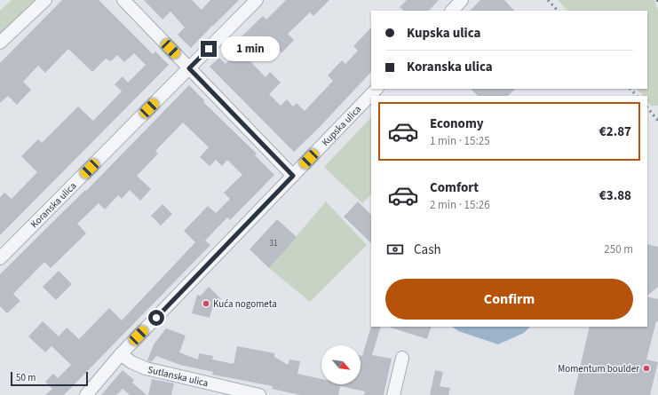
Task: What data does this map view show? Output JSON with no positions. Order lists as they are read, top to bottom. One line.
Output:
{"streets":{"street":["Kupska ulica","Koranska ulica","Sutlanska ulica"]},"crossings":[["Kupska ulica","Sutlanska ulica"]],"places":["Kuća nogometa","Momentum boulder"],"house_numbers":["31"],"scale_bar":"50 m","north":"bottom right","page":{"banner":["Kupska ulica","Koranska ulica"],"bubble":"1 min","list":[{"name":"Economy","note":"1 min · 15:25","value":"€2.87"},{"name":"Comfort","note":"2 min · 15:26","value":"€3.88"}],"pay":["Cash","250 m"],"buttons":"Confirm","scale":"50 m"}}
